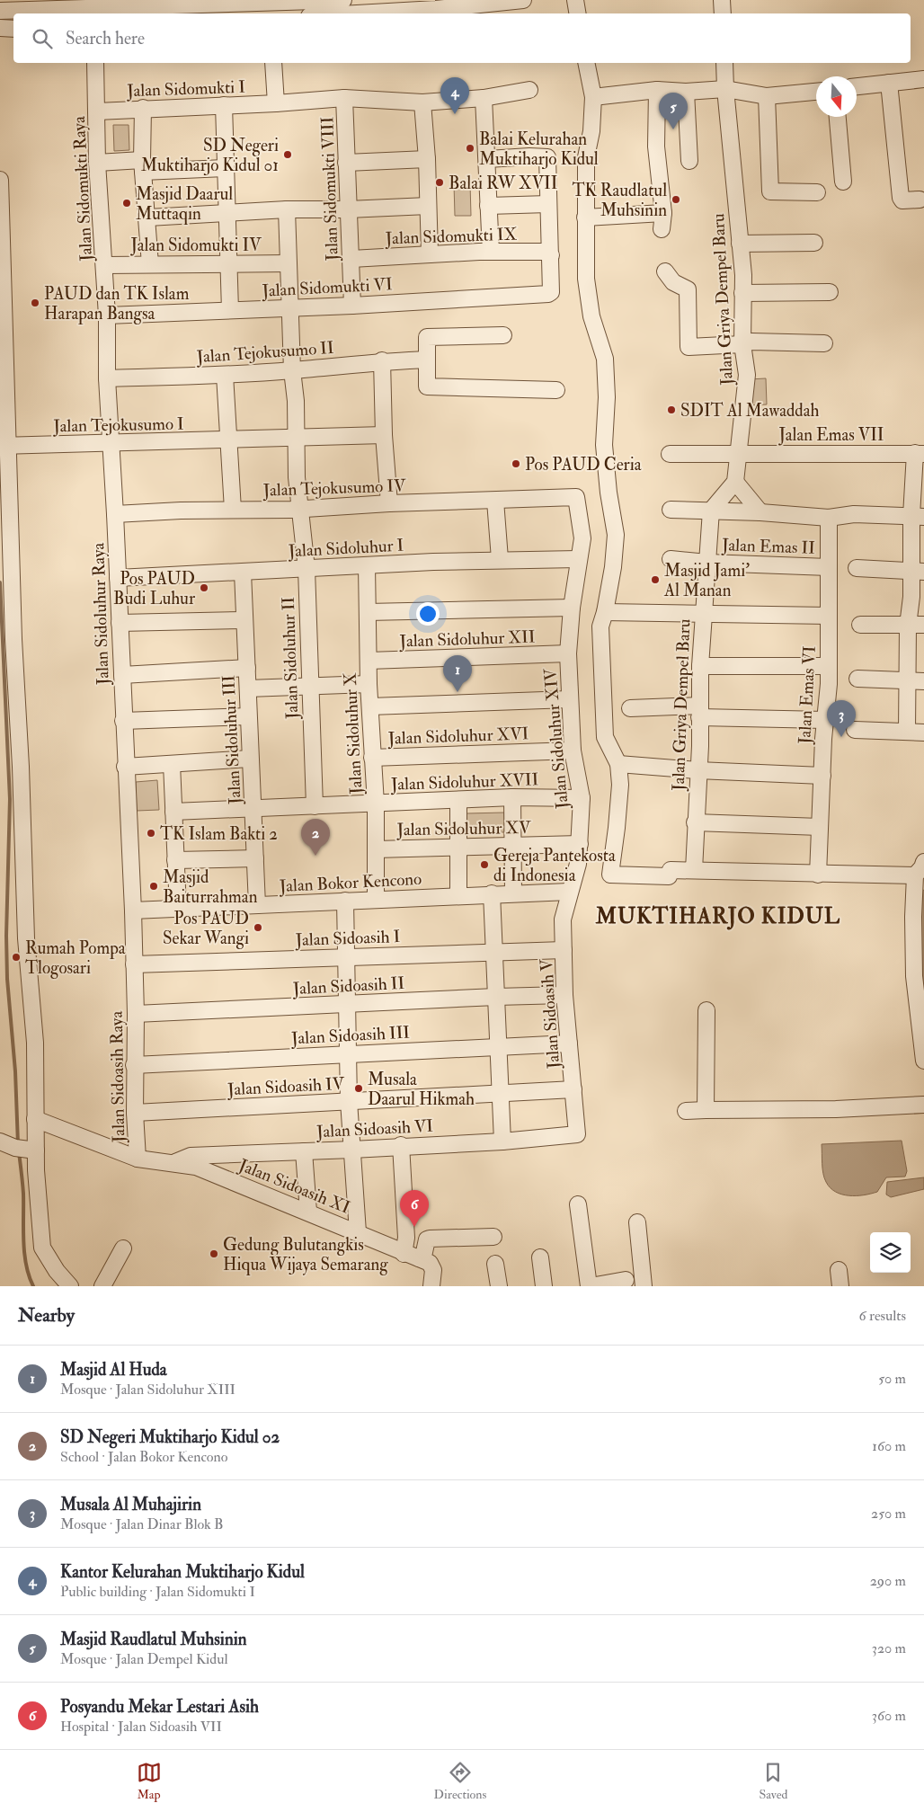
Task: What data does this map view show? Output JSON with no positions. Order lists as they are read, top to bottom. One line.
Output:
{"streets":{"street":["Jalan Sidomukti I","Jalan Sidomukti Raya","Jalan Sidomukti VIII","Jalan Sidomukti IX","Jalan Sidomukti IV","Jalan Sidomukti VI","Jalan Griya Dempel Baru","Jalan Tejokusumo II","Jalan Tejokusumo I","Jalan Emas VII","Jalan Tejokusumo IV","Jalan Emas II","Jalan Sidoluhur I","Jalan Sidoluhur Raya","Jalan Sidoluhur XII","Jalan Sidoluhur II","Jalan Emas VI","Jalan Sidoluhur X","Jalan Sidoluhur XVI","Jalan Sidoluhur XIV","Jalan Sidoluhur III","Jalan Sidoluhur XVII","Jalan Sidoluhur XV","Jalan Bokor Kencono","Jalan Sidoasih I","Jalan Sidoasih II","Jalan Sidoasih V","Jalan Sidoasih III","Jalan Sidoasih Raya","Jalan Sidoasih IV","Jalan Sidoasih VI","Jalan Sidoasih XI"]},"crossings":[["Jalan Sidomukti I","Jalan Sidomukti Raya"],["Jalan Sidomukti I","Jalan Sidomukti VIII"],["Jalan Sidomukti Raya","Jalan Sidomukti IV"],["Jalan Sidomukti Raya","Jalan Sidomukti VI"],["Jalan Sidomukti Raya","Jalan Sidoluhur Raya"],["Jalan Sidomukti VIII","Jalan Sidomukti IX"],["Jalan Sidomukti VIII","Jalan Sidomukti VI"],["Jalan Sidomukti IX","Jalan Sidomukti VI"],["Jalan Sidomukti IV","Jalan Sidoluhur II"],["Jalan Sidomukti VI","Jalan Sidoluhur Raya"],["Jalan Sidomukti VI","Jalan Sidoluhur II"],["Jalan Griya Dempel Baru","Jalan Emas VII"],["Jalan Griya Dempel Baru","Jalan Emas II"],["Jalan Tejokusumo II","Jalan Sidoluhur Raya"],["Jalan Tejokusumo II","Jalan Sidoluhur II"],["Jalan Tejokusumo I","Jalan Sidoluhur Raya"],["Jalan Tejokusumo I","Jalan Sidoluhur II"],["Jalan Tejokusumo IV","Jalan Sidoluhur Raya"],["Jalan Tejokusumo IV","Jalan Sidoluhur II"],["Jalan Tejokusumo IV","Jalan Sidoluhur XIV"],["Jalan Emas II","Jalan Emas VI"],["Jalan Sidoluhur I","Jalan Sidoluhur Raya"],["Jalan Sidoluhur I","Jalan Sidoluhur II"],["Jalan Sidoluhur I","Jalan Sidoluhur X"],["Jalan Sidoluhur I","Jalan Sidoluhur XIV"],["Jalan Sidoluhur I","Jalan Sidoluhur III"],["Jalan Sidoluhur Raya","Jalan Bokor Kencono"],["Jalan Sidoluhur Raya","Jalan Sidoasih Raya"],["Jalan Sidoluhur XII","Jalan Sidoluhur X"],["Jalan Sidoluhur XII","Jalan Sidoluhur XIV"],["Jalan Sidoluhur II","Jalan Sidoluhur XVII"],["Jalan Sidoluhur X","Jalan Sidoluhur XVI"],["Jalan Sidoluhur X","Jalan Sidoluhur XVII"],["Jalan Sidoluhur X","Jalan Sidoluhur XV"],["Jalan Sidoluhur X","Jalan Bokor Kencono"],["Jalan Sidoluhur XVI","Jalan Sidoluhur XIV"],["Jalan Sidoluhur XIV","Jalan Sidoluhur XVII"],["Jalan Sidoluhur XIV","Jalan Sidoluhur XV"],["Jalan Sidoluhur XIV","Jalan Bokor Kencono"],["Jalan Sidoluhur XIV","Jalan Sidoasih V"],["Jalan Sidoluhur III","Jalan Sidoluhur XVII"],["Jalan Sidoluhur III","Jalan Bokor Kencono"],["Jalan Bokor Kencono","Jalan Sidoasih V"],["Jalan Bokor Kencono","Jalan Sidoasih Raya"],["Jalan Sidoasih I","Jalan Sidoasih V"],["Jalan Sidoasih I","Jalan Sidoasih Raya"],["Jalan Sidoasih II","Jalan Sidoasih V"],["Jalan Sidoasih II","Jalan Sidoasih Raya"],["Jalan Sidoasih V","Jalan Sidoasih III"],["Jalan Sidoasih V","Jalan Sidoasih IV"],["Jalan Sidoasih V","Jalan Sidoasih VI"],["Jalan Sidoasih III","Jalan Sidoasih Raya"],["Jalan Sidoasih Raya","Jalan Sidoasih IV"],["Jalan Sidoasih Raya","Jalan Sidoasih XI"],["Jalan Sidoasih VI","Jalan Sidoasih XI"]],"districts":["MUKTIHARJO KIDUL"],"places":["Balai Kelurahan Muktiharjo Kidul","SD Negeri Muktiharjo Kidul 01","Balai RW XVII","TK Raudlatul Muhsinin","Masjid Daarul Muttaqin","PAUD dan TK Islam Harapan Bangsa","SDIT Al Mawaddah","Pos PAUD Ceria","Masjid Jami' Al Manan","Pos PAUD Budi Luhur","TK Islam Bakti 2","Gereja Pantekosta di Indonesia","Masjid Baiturrahman","Pos PAUD Sekar Wangi","Rumah Pompa Tlogosari","Musala Daarul Hikmah","Gedung Bulutangkis Hiqua Wijaya Semarang"],"north":"bottom","page":{"search":"Search here","pins":["4","5","1","3","2","6"],"heading":["Nearby","6 results"],"list":[{"mark":"1","name":"Masjid Al Huda","note":"Mosque · Jalan Sidoluhur XIII","value":"50 m"},{"mark":"2","name":"SD Negeri Muktiharjo Kidul 02","note":"School · Jalan Bokor Kencono","value":"160 m"},{"mark":"3","name":"Musala Al Muhajirin","note":"Mosque · Jalan Dinar Blok B","value":"250 m"},{"mark":"4","name":"Kantor Kelurahan Muktiharjo Kidul","note":"Public building · Jalan Sidomukti I","value":"290 m"},{"mark":"5","name":"Masjid Raudlatul Muhsinin","note":"Mosque · Jalan Dempel Kidul","value":"320 m"},{"mark":"6","name":"Posyandu Mekar Lestari Asih","note":"Hospital · Jalan Sidoasih VII","value":"360 m"}],"nav":["Map","Directions","Saved"]}}
